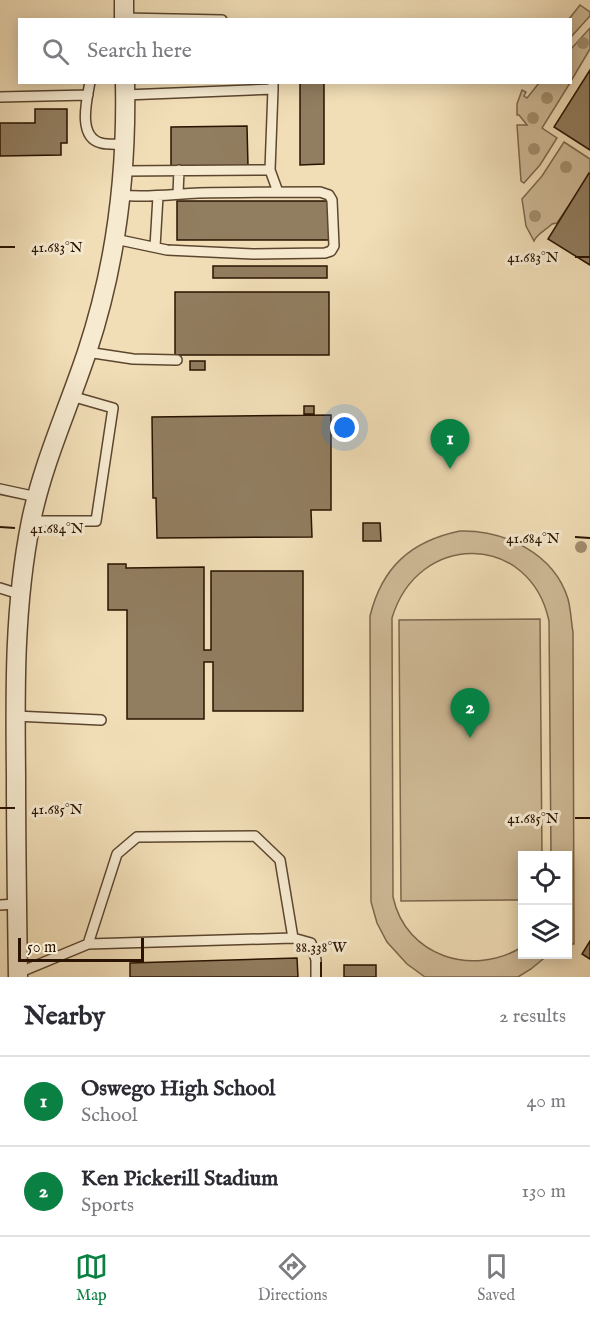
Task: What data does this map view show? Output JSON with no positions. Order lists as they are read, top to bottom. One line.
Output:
{"scale_bar":"50 m","page":{"search":"Search here","pins":["1","2"],"scale":"50 m","heading":["Nearby","2 results"],"list":[{"mark":"1","name":"Oswego High School","note":"School","value":"40 m"},{"mark":"2","name":"Ken Pickerill Stadium","note":"Sports","value":"130 m"}],"nav":["Map","Directions","Saved"]},"coordinates":["41.683°N","41.684°N","41.685°N","88.338°W"]}
